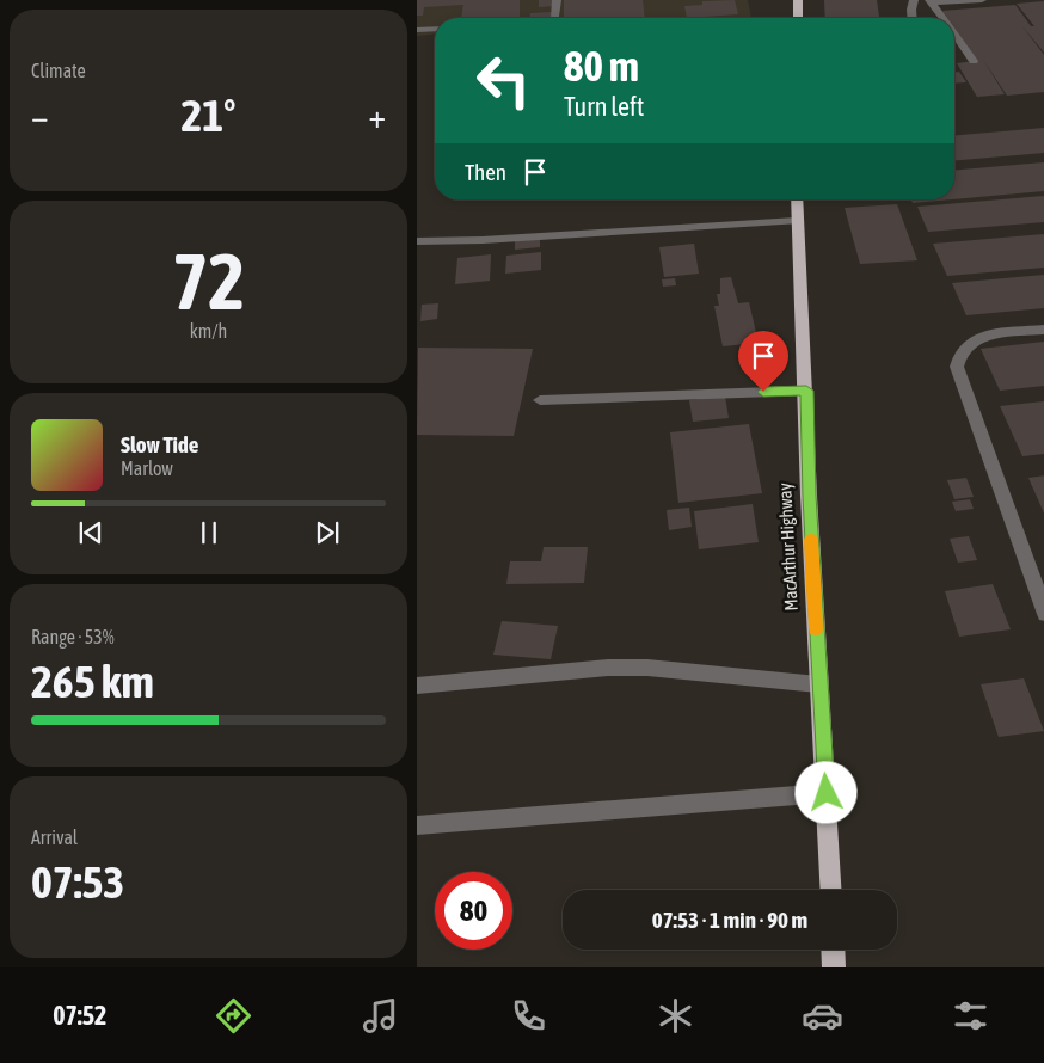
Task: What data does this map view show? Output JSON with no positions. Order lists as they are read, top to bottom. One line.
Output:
{"streets":{"highway":["MacArthur Highway"]},"page":{"tile":["Climate",["72","km/h"],["Range · 53%","265 km"],["Arrival","07:53"]],"turn":["80 m","Turn left"],"heat":["−","21°","+"],"then":"Then","song":["Slow Tide","Marlow"],"limit":"80","trip":"07:53 · 1 min · 90 m","tabs":"07:52"}}
